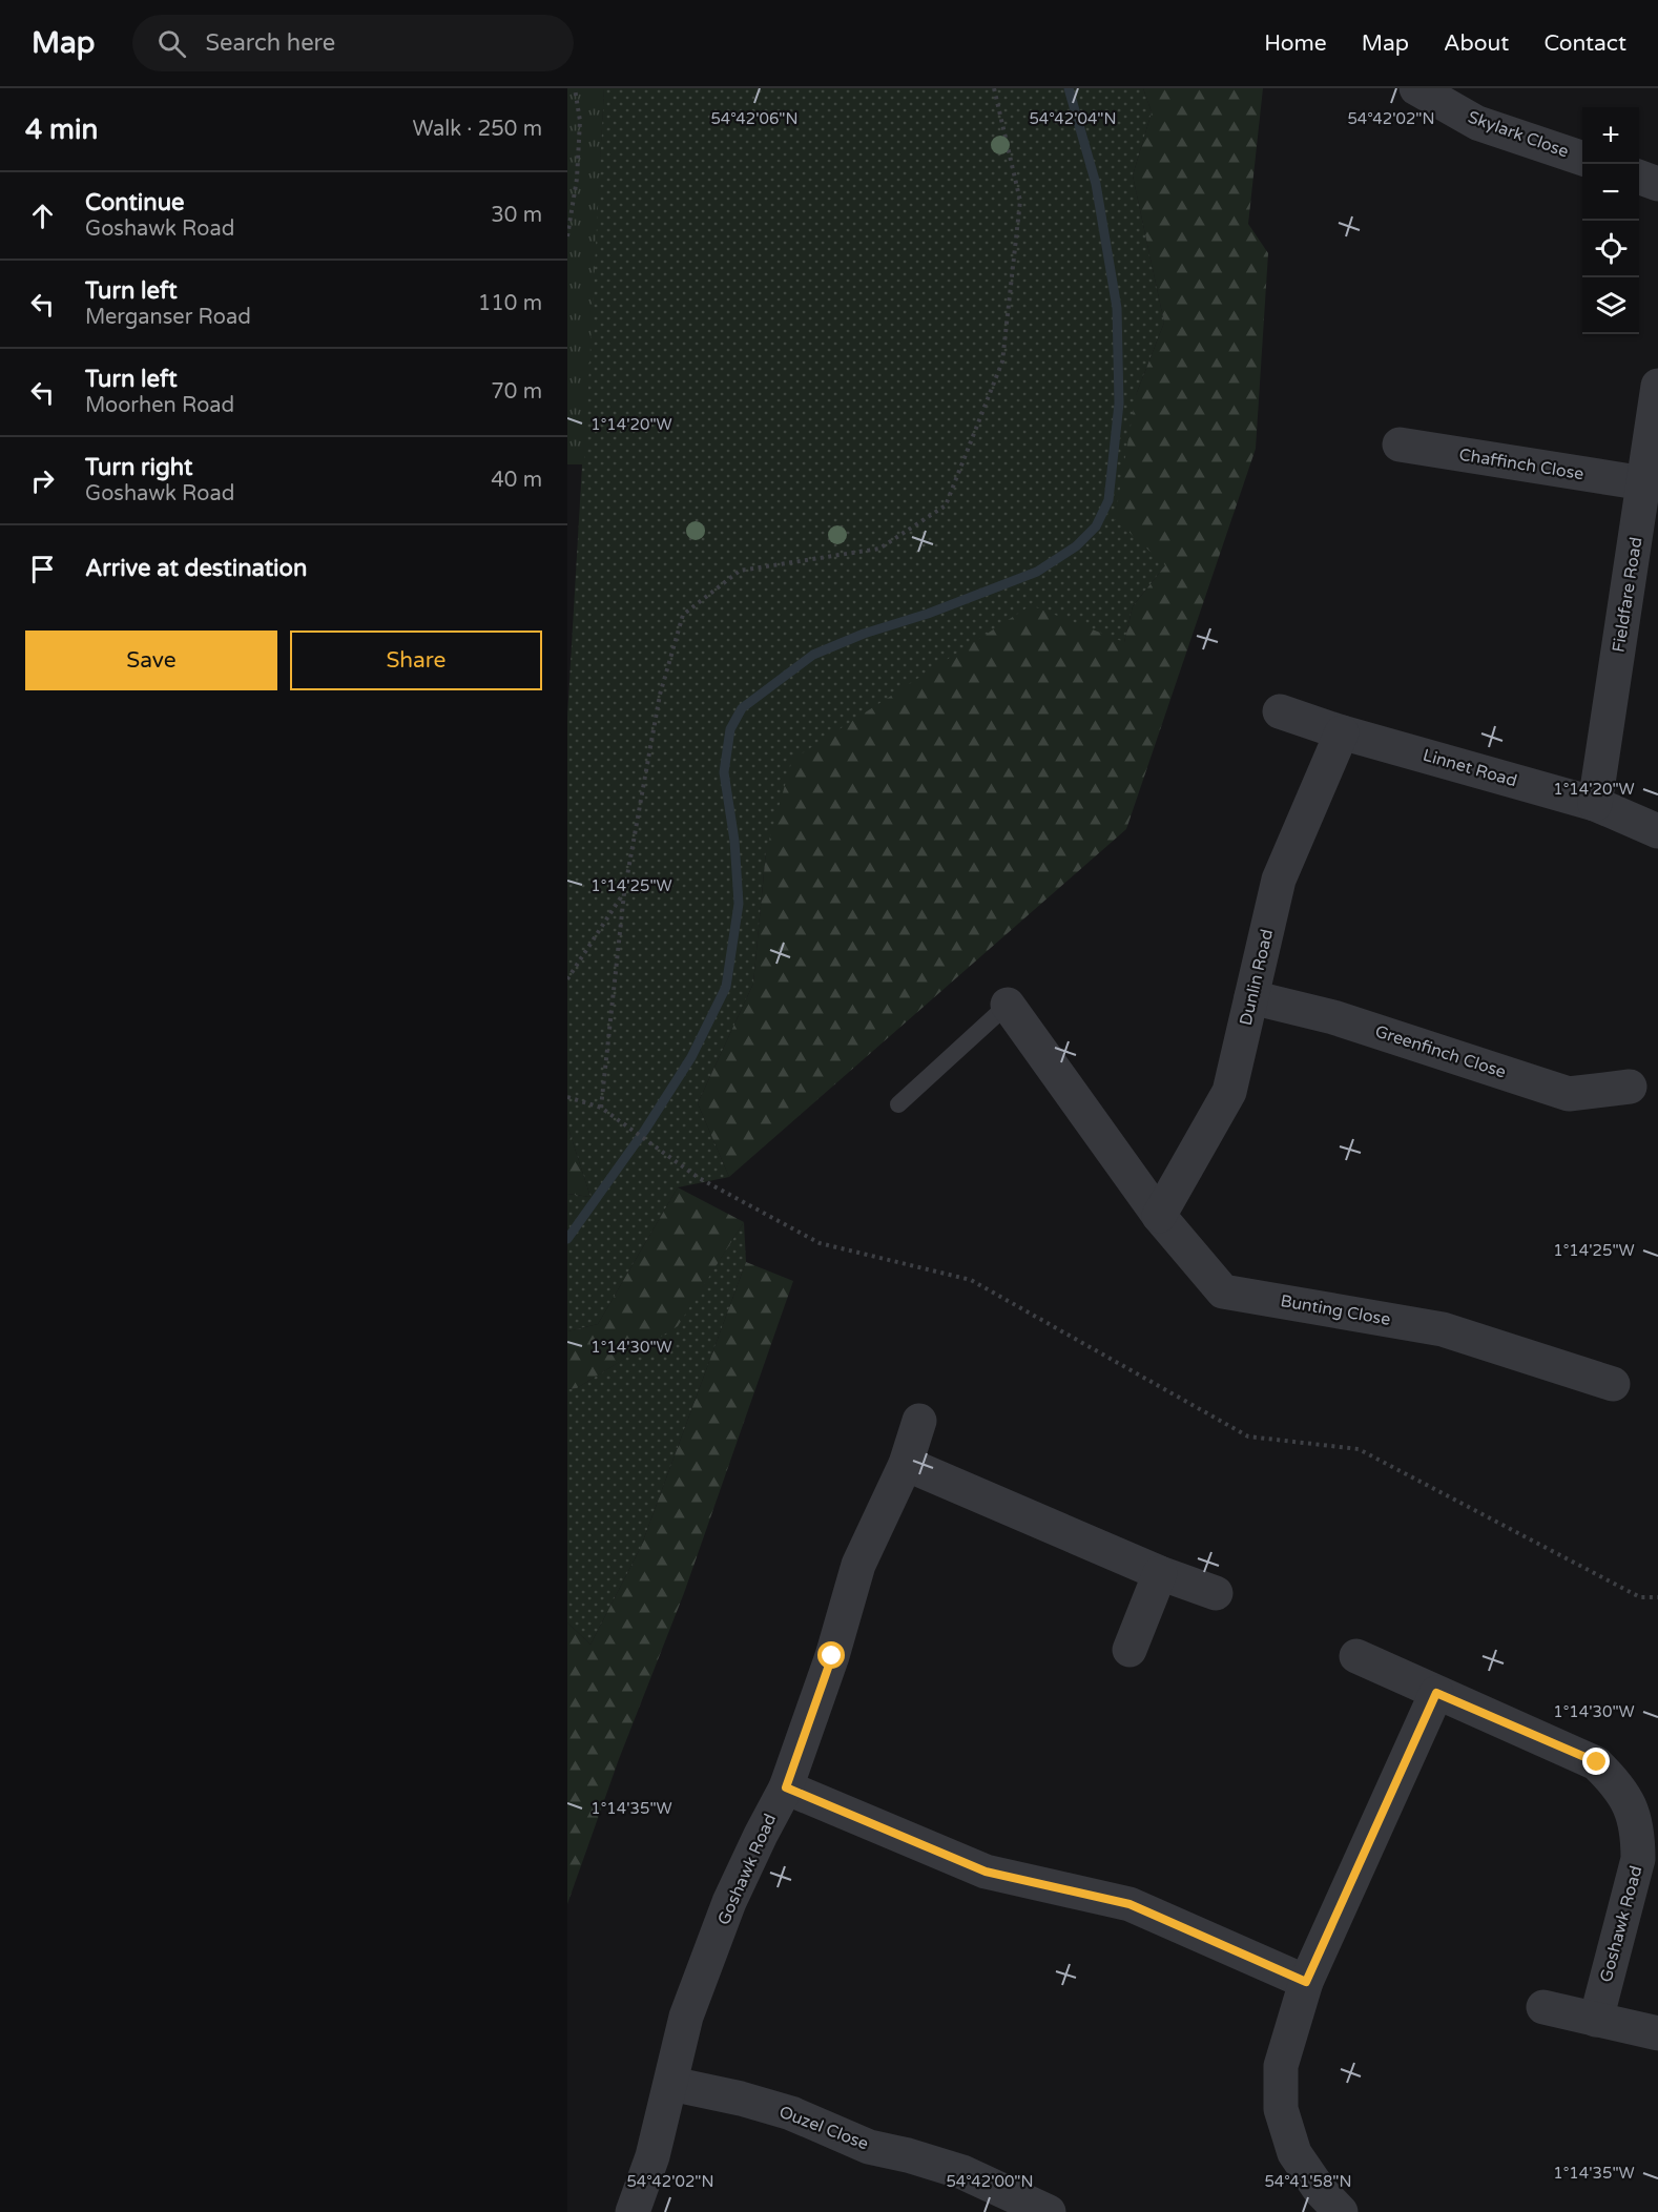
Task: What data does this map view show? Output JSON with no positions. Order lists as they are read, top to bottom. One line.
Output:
{"streets":{"street":["Skylark Close","Chaffinch Close","Fieldfare Road","Linnet Road","Dunlin Road","Greenfinch Close","Bunting Close","Goshawk Road","Ouzel Close"]},"crossings":[["Chaffinch Close","Fieldfare Road"],["Fieldfare Road","Linnet Road"],["Linnet Road","Dunlin Road"],["Dunlin Road","Greenfinch Close"],["Dunlin Road","Bunting Close"],["Goshawk Road","Ouzel Close"]],"page":{"header":"Map","search":"Search here","nav":["Home","Map","About","Contact"],"heading":["4 min","Walk · 250 m"],"map_buttons":["+","−"],"list":[["Continue","Goshawk Road","30 m"],["Turn left","Merganser Road","110 m"],["Turn left","Moorhen Road","70 m"],["Turn right","Goshawk Road","40 m"],"Arrive at destination"],"buttons":["Save","Share"]},"coordinates":["54°42'06\"N","54°42'04\"N","54°42'02\"N","1°14'20\"W","1°14'25\"W","1°14'30\"W","1°14'35\"W","54°42'00\"N","54°41'58\"N"]}
